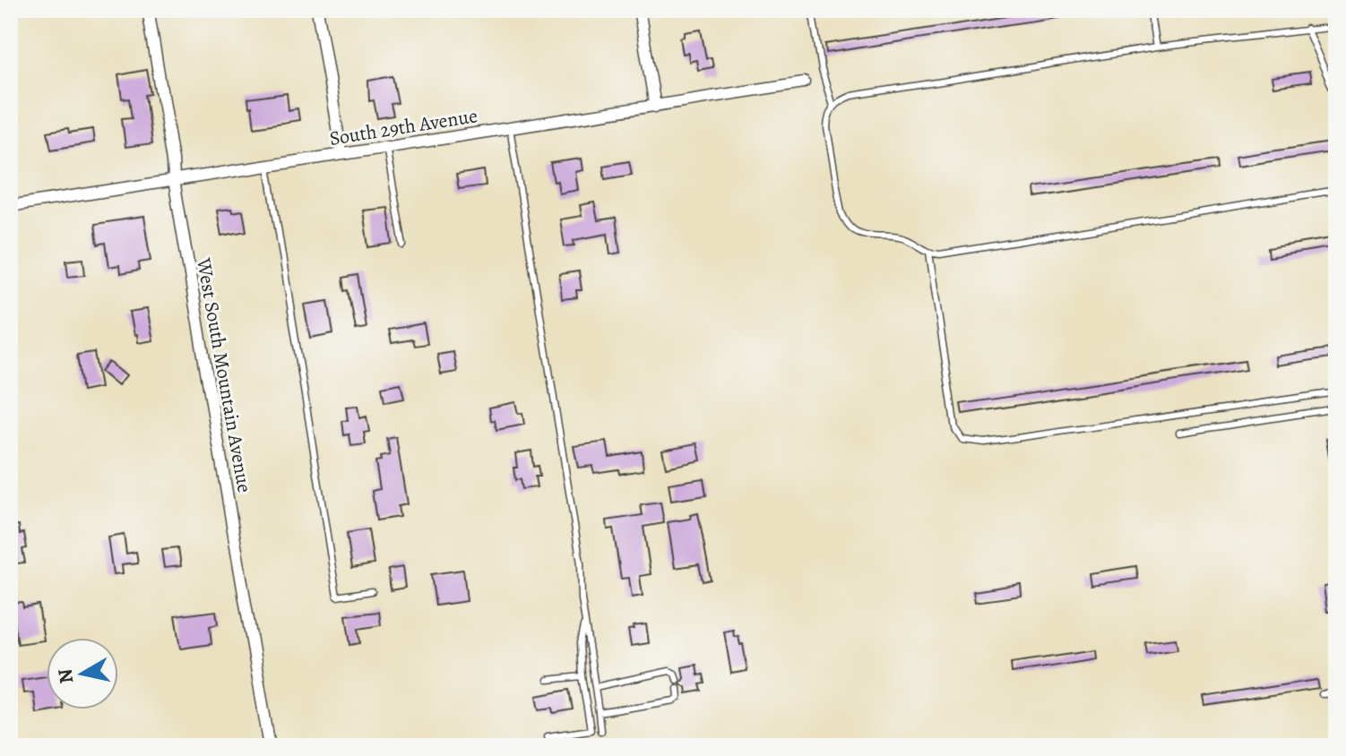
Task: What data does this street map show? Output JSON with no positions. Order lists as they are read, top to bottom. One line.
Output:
{"streets":{"street":["South 29th Avenue","West South Mountain Avenue"]},"crossings":[["South 29th Avenue","West South Mountain Avenue"]],"north":"left"}
